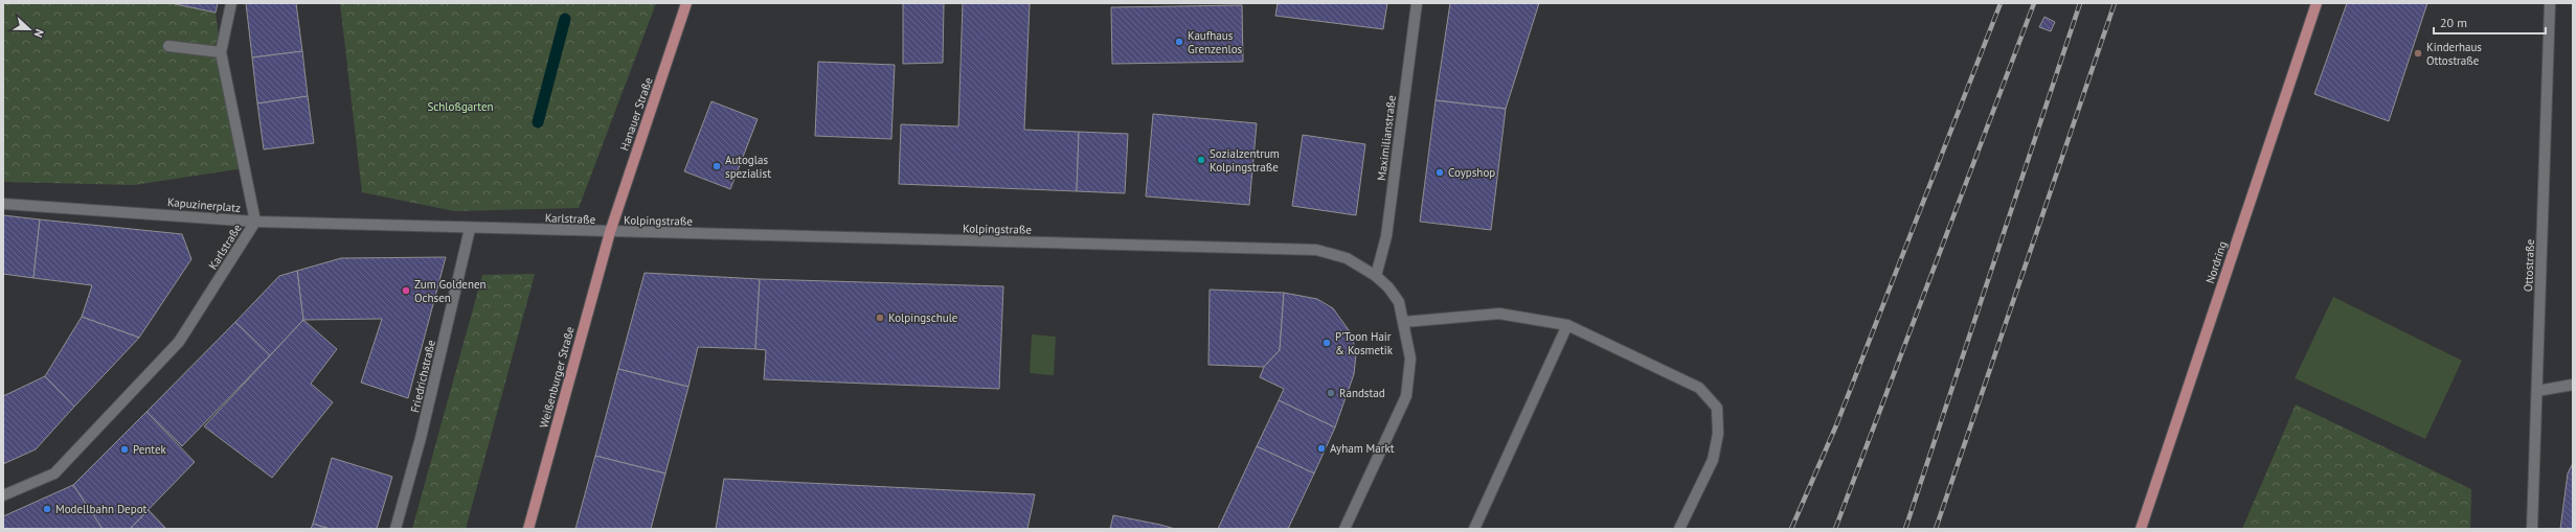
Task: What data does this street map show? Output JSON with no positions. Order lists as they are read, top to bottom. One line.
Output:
{"streets":{"main road":["Hanauer Straße","Nordring","Weißenburger Straße"],"street":["Maximilianstraße","Kapuzinerplatz","Karlstraße","Kolpingstraße","Ottostraße","Friedrichstraße"]},"crossings":[["Hanauer Straße","Karlstraße"],["Hanauer Straße","Kolpingstraße"],["Hanauer Straße","Weißenburger Straße"],["Maximilianstraße","Kolpingstraße"],["Kapuzinerplatz","Karlstraße"],["Karlstraße","Kolpingstraße"],["Karlstraße","Friedrichstraße"],["Karlstraße","Weißenburger Straße"],["Kolpingstraße","Weißenburger Straße"]],"parks":["Schloßgarten"],"places":["Kaufhaus Grenzenlos","Kinderhaus Ottostraße","Sozialzentrum Kolpingstraße","Autoglas spezialist","Coypshop","Zum Goldenen Ochsen","Kolpingschule","P'Toon Hair & Kosmetik","Randstad","Ayham Markt","Pentek","Modellbahn Depot"],"scale_bar":"20 m","north":"right"}
